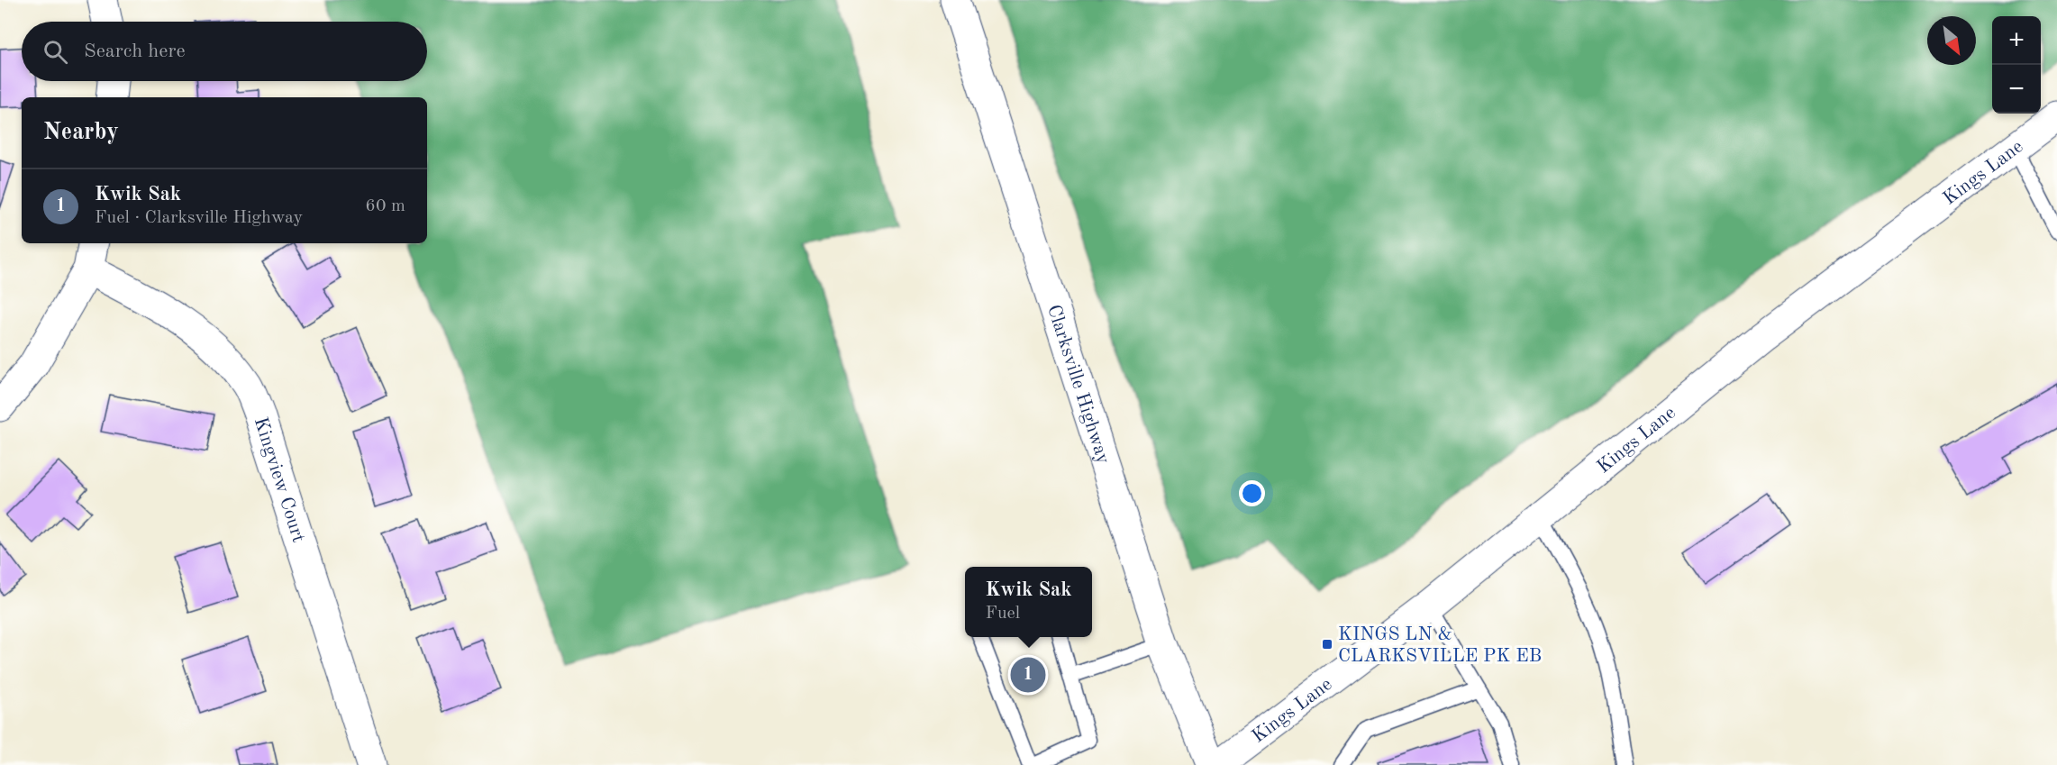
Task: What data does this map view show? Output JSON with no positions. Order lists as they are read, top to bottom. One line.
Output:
{"streets":{"street":["Kings Lane","Clarksville Highway","Kingview Court"]},"places":{"transit":["KINGS LN & CLARKSVILLE PK EB"]},"north":"bottom right","page":{"map_buttons":["+","−"],"search":"Search here","heading":"Nearby","list":[{"mark":"1","name":"Kwik Sak","note":"Fuel · Clarksville Highway","value":"60 m"}],"popup":["Kwik Sak","Fuel"],"pins":"1"}}
